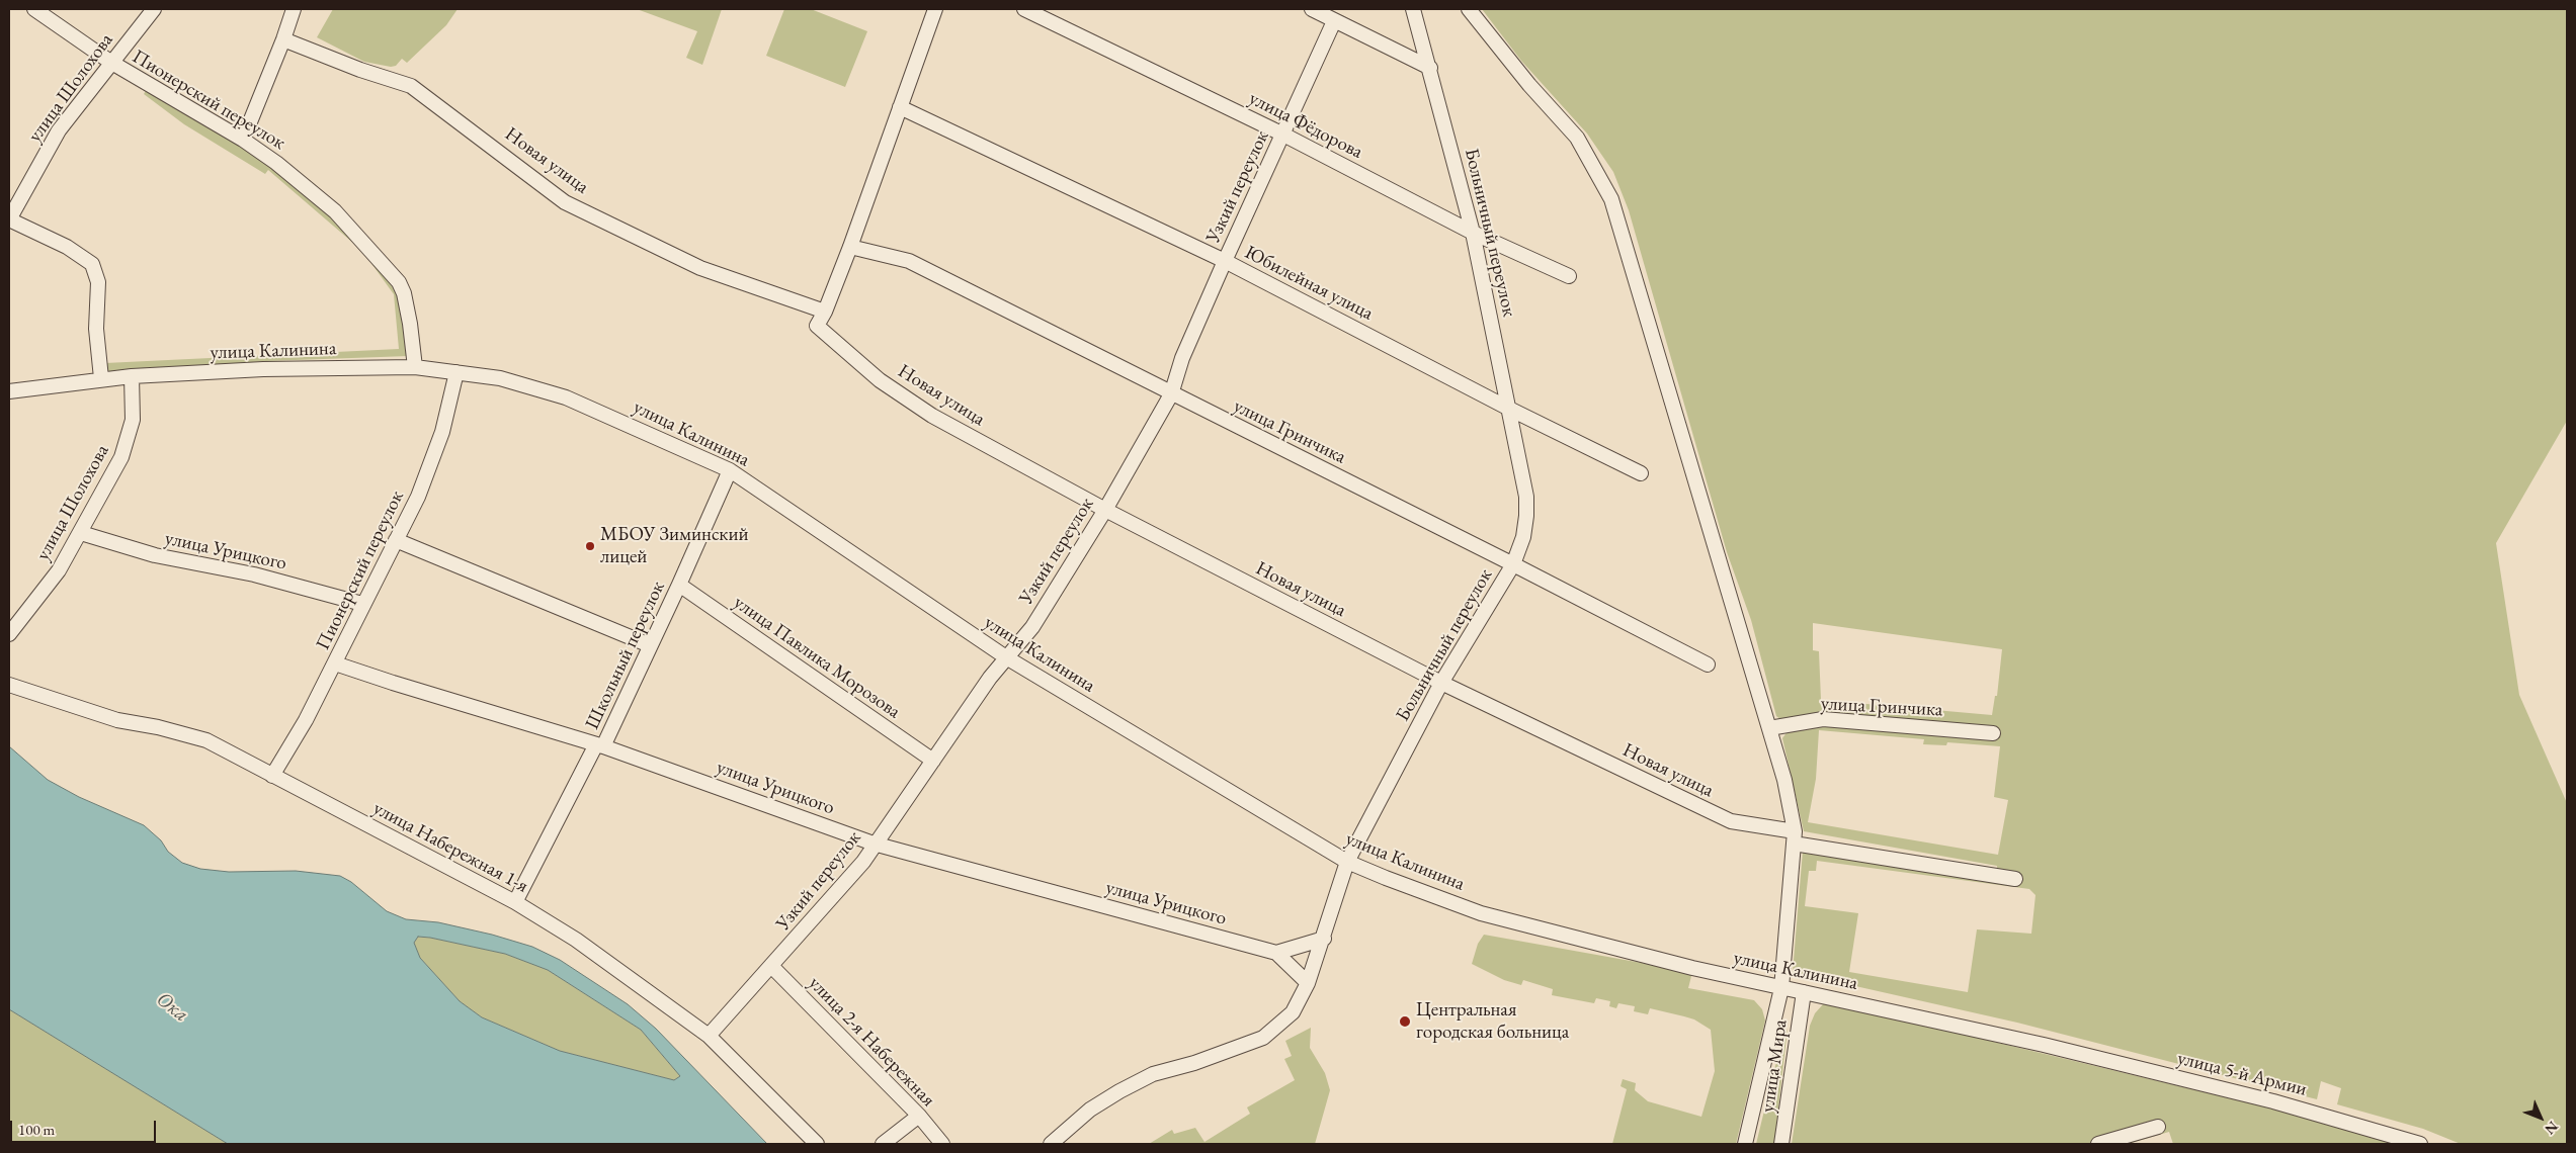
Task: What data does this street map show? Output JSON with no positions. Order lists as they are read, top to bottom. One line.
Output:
{"streets":{"street":["улица Шолохова","Пионерский переулок","улица Фёдорова","Новая улица","Узкий переулок","Больничный переулок","Юбилейная улица","улица Калинина","улица Гринчика","улица Урицкого","Школьный переулок","улица Павлика Морозова","улица Набережная 1-я","улица 2-я Набережная","улица Мира","улица 5-й Армии"]},"crossings":[["улица Шолохова","Пионерский переулок"],["улица Шолохова","улица Калинина"],["улица Шолохова","улица Урицкого"],["Пионерский переулок","улица Калинина"],["Пионерский переулок","улица Урицкого"],["Пионерский переулок","улица Набережная 1-я"],["улица Фёдорова","Узкий переулок"],["улица Фёдорова","Больничный переулок"],["Новая улица","Узкий переулок"],["Новая улица","Больничный переулок"],["Узкий переулок","Юбилейная улица"],["Узкий переулок","улица Калинина"],["Узкий переулок","улица Гринчика"],["Узкий переулок","улица Урицкого"],["Узкий переулок","улица Павлика Морозова"],["Узкий переулок","улица Набережная 1-я"],["Узкий переулок","улица 2-я Набережная"],["Больничный переулок","Юбилейная улица"],["Больничный переулок","улица Калинина"],["Больничный переулок","улица Гринчика"],["улица Калинина","Школьный переулок"],["улица Калинина","улица Мира"],["улица Калинина","улица 5-й Армии"],["улица Урицкого","Школьный переулок"],["Школьный переулок","улица Павлика Морозова"],["Школьный переулок","улица Набережная 1-я"]],"water":["Ока"],"places":["МБОУ Зиминский лицей","Центральная городская больница"],"scale_bar":"100 m","north":"bottom right"}
